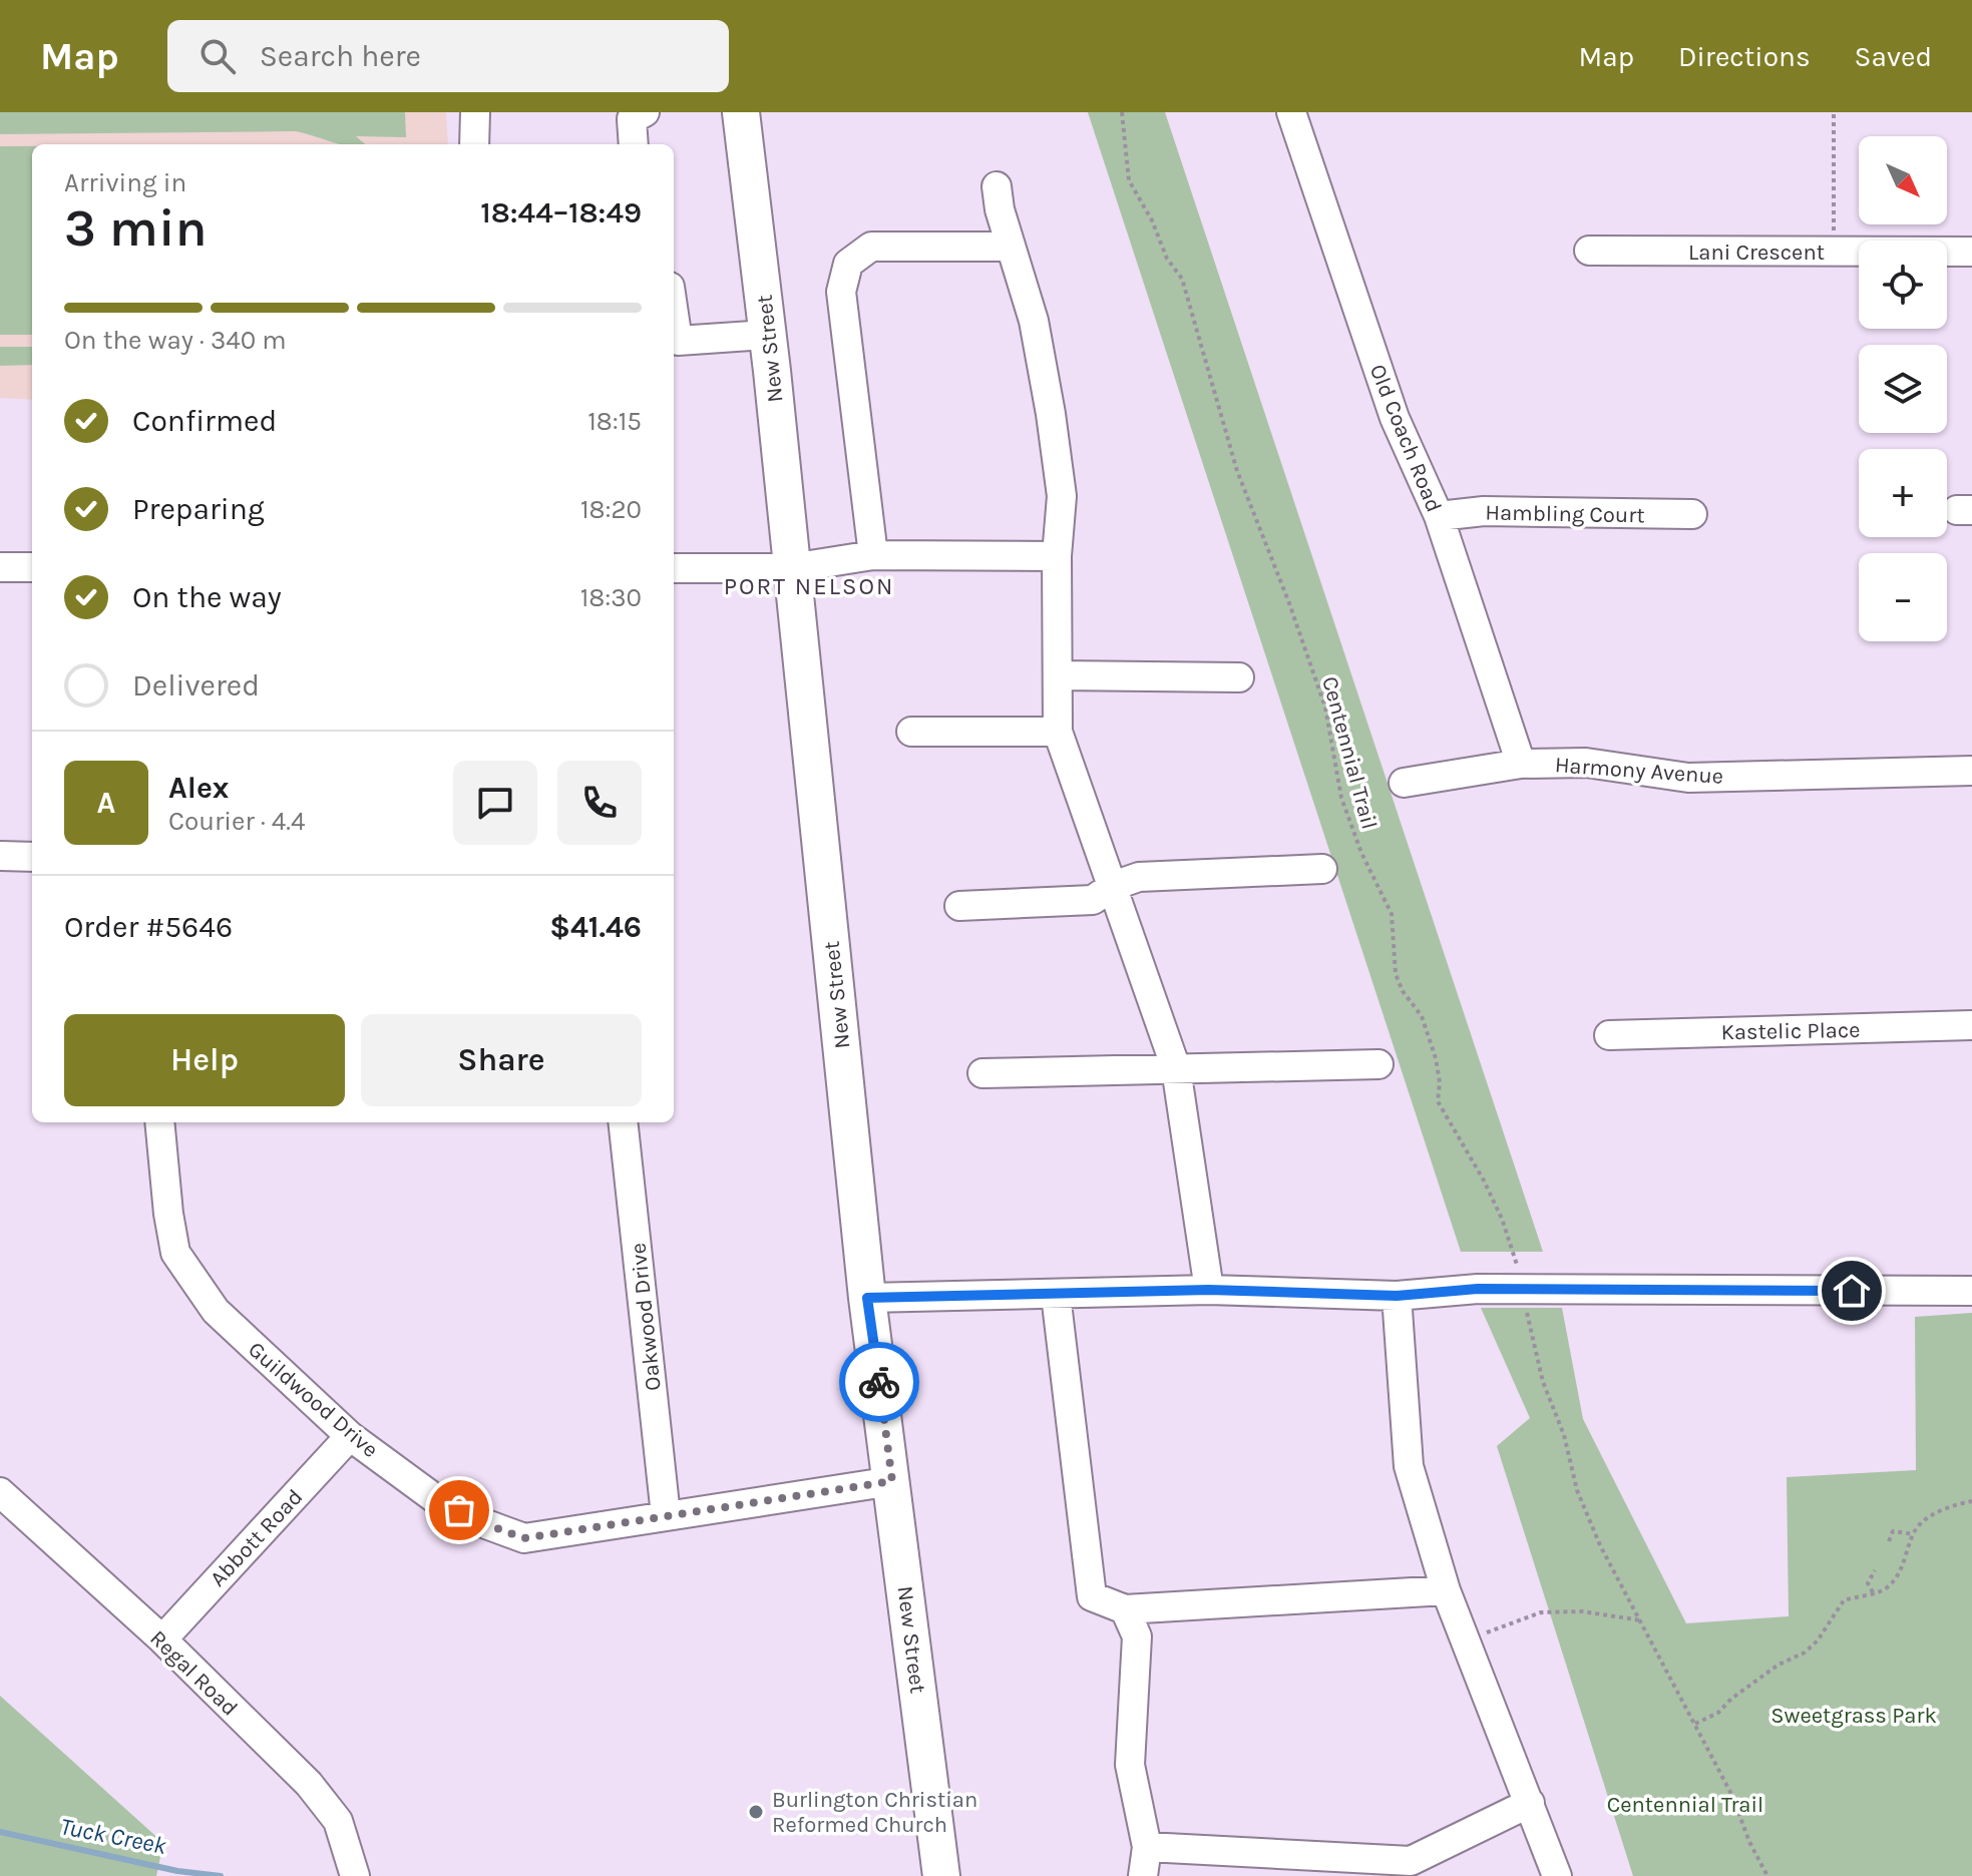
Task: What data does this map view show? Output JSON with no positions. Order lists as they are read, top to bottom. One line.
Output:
{"streets":{"main road":["New Street"],"street":["Lani Crescent","Old Coach Road","Hambling Court","Harmony Avenue","Kastelic Place","Oakwood Drive","Guildwood Drive","Abbott Road","Regal Road"],"path":["Centennial Trail"]},"crossings":[["New Street","Guildwood Drive"],["Old Coach Road","Hambling Court"],["Old Coach Road","Harmony Avenue"],["Oakwood Drive","Guildwood Drive"],["Guildwood Drive","Abbott Road"],["Abbott Road","Regal Road"]],"districts":["PORT NELSON"],"water":["Tuck Creek"],"parks":["Sweetgrass Park","Centennial Trail"],"places":["Burlington Christian Reformed Church"],"north":"bottom right","page":{"header":"Map","search":"Search here","nav":["Map","Directions","Saved"],"map_buttons":["+","−"],"heading":["3 min","Arriving in","18:44–18:49"],"panel":["Alex","Courier · 4.4","Order #5646","$41.46"],"bar":"On the way · 340 m","list":[["Confirmed","18:15"],["Preparing","18:20"],["On the way","18:30"],"Delivered"],"round":"A","buttons":["Help","Share"]}}
